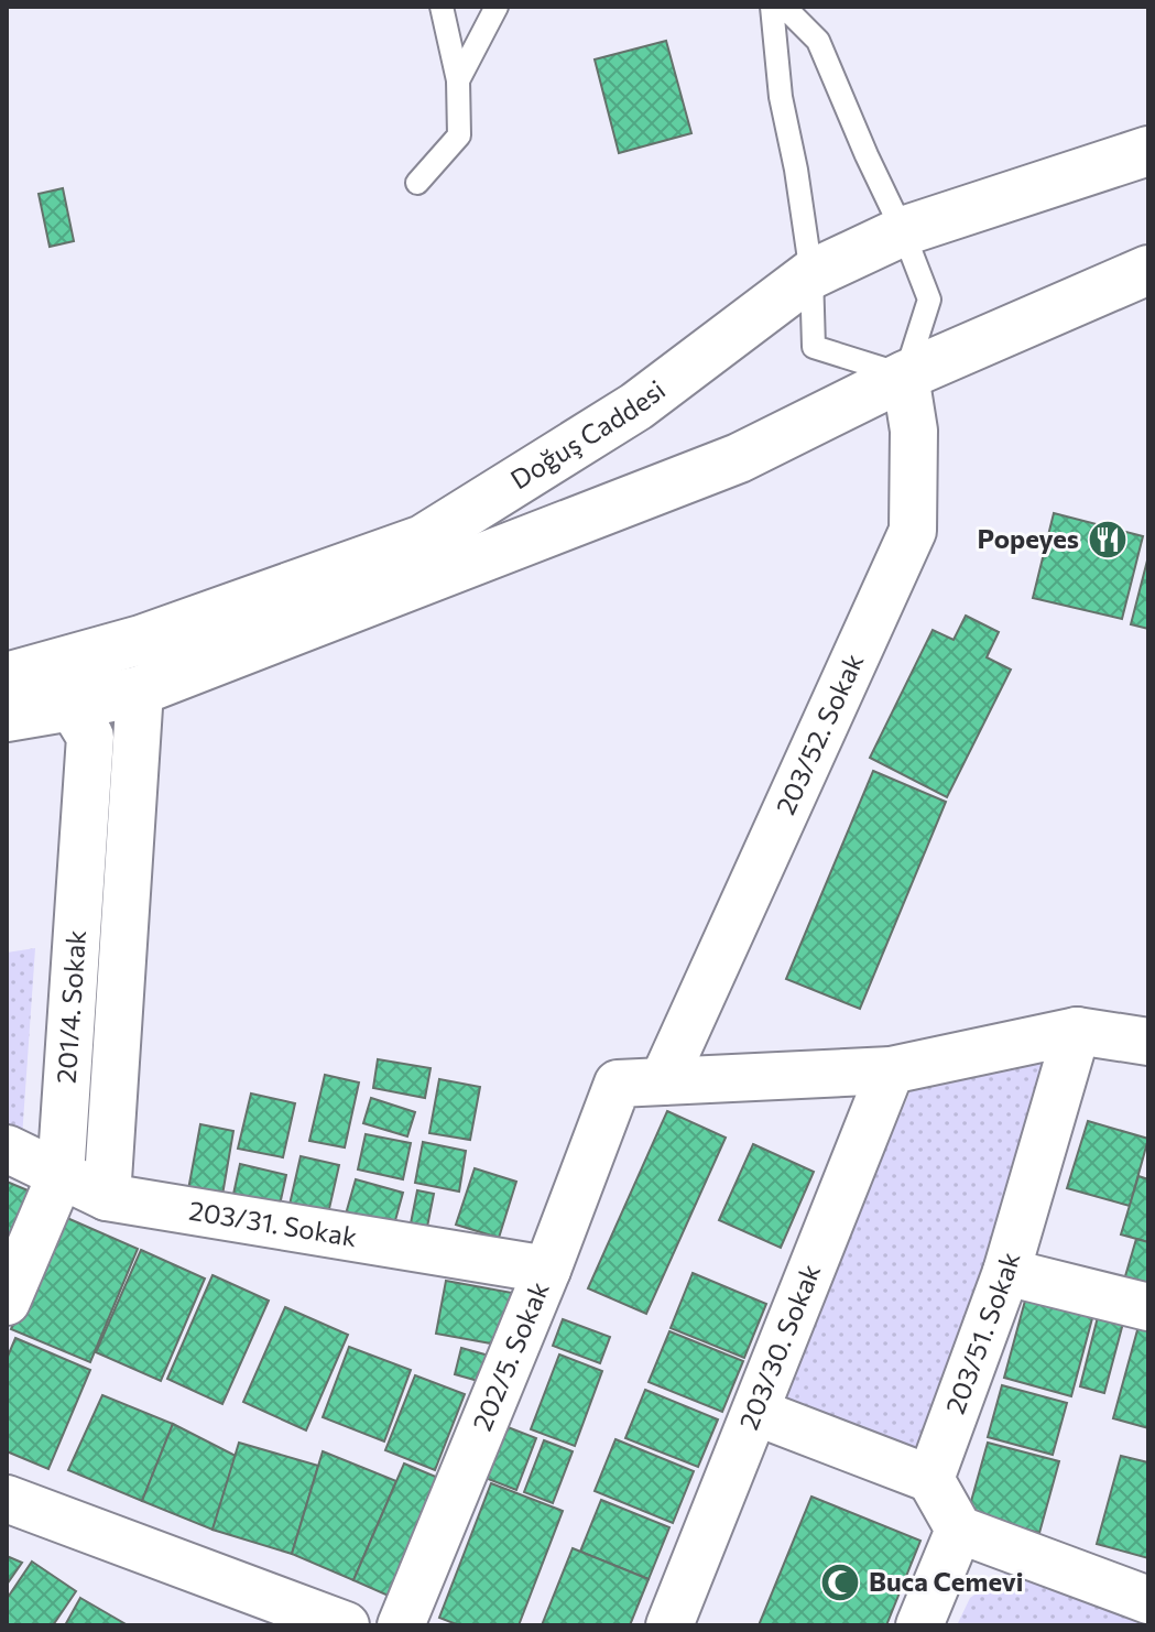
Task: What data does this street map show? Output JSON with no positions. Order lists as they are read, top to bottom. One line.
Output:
{"streets":{"main road":["Doğuş Caddesi"],"street":["203/52. Sokak","201/4. Sokak","203/31. Sokak","203/51. Sokak","203/30. Sokak","202/5. Sokak"]},"crossings":[["203/52. Sokak","202/5. Sokak"],["201/4. Sokak","203/31. Sokak"],["203/31. Sokak","202/5. Sokak"]],"places":{"restaurant":["Popeyes"],"mosque":["Buca Cemevi"]}}
